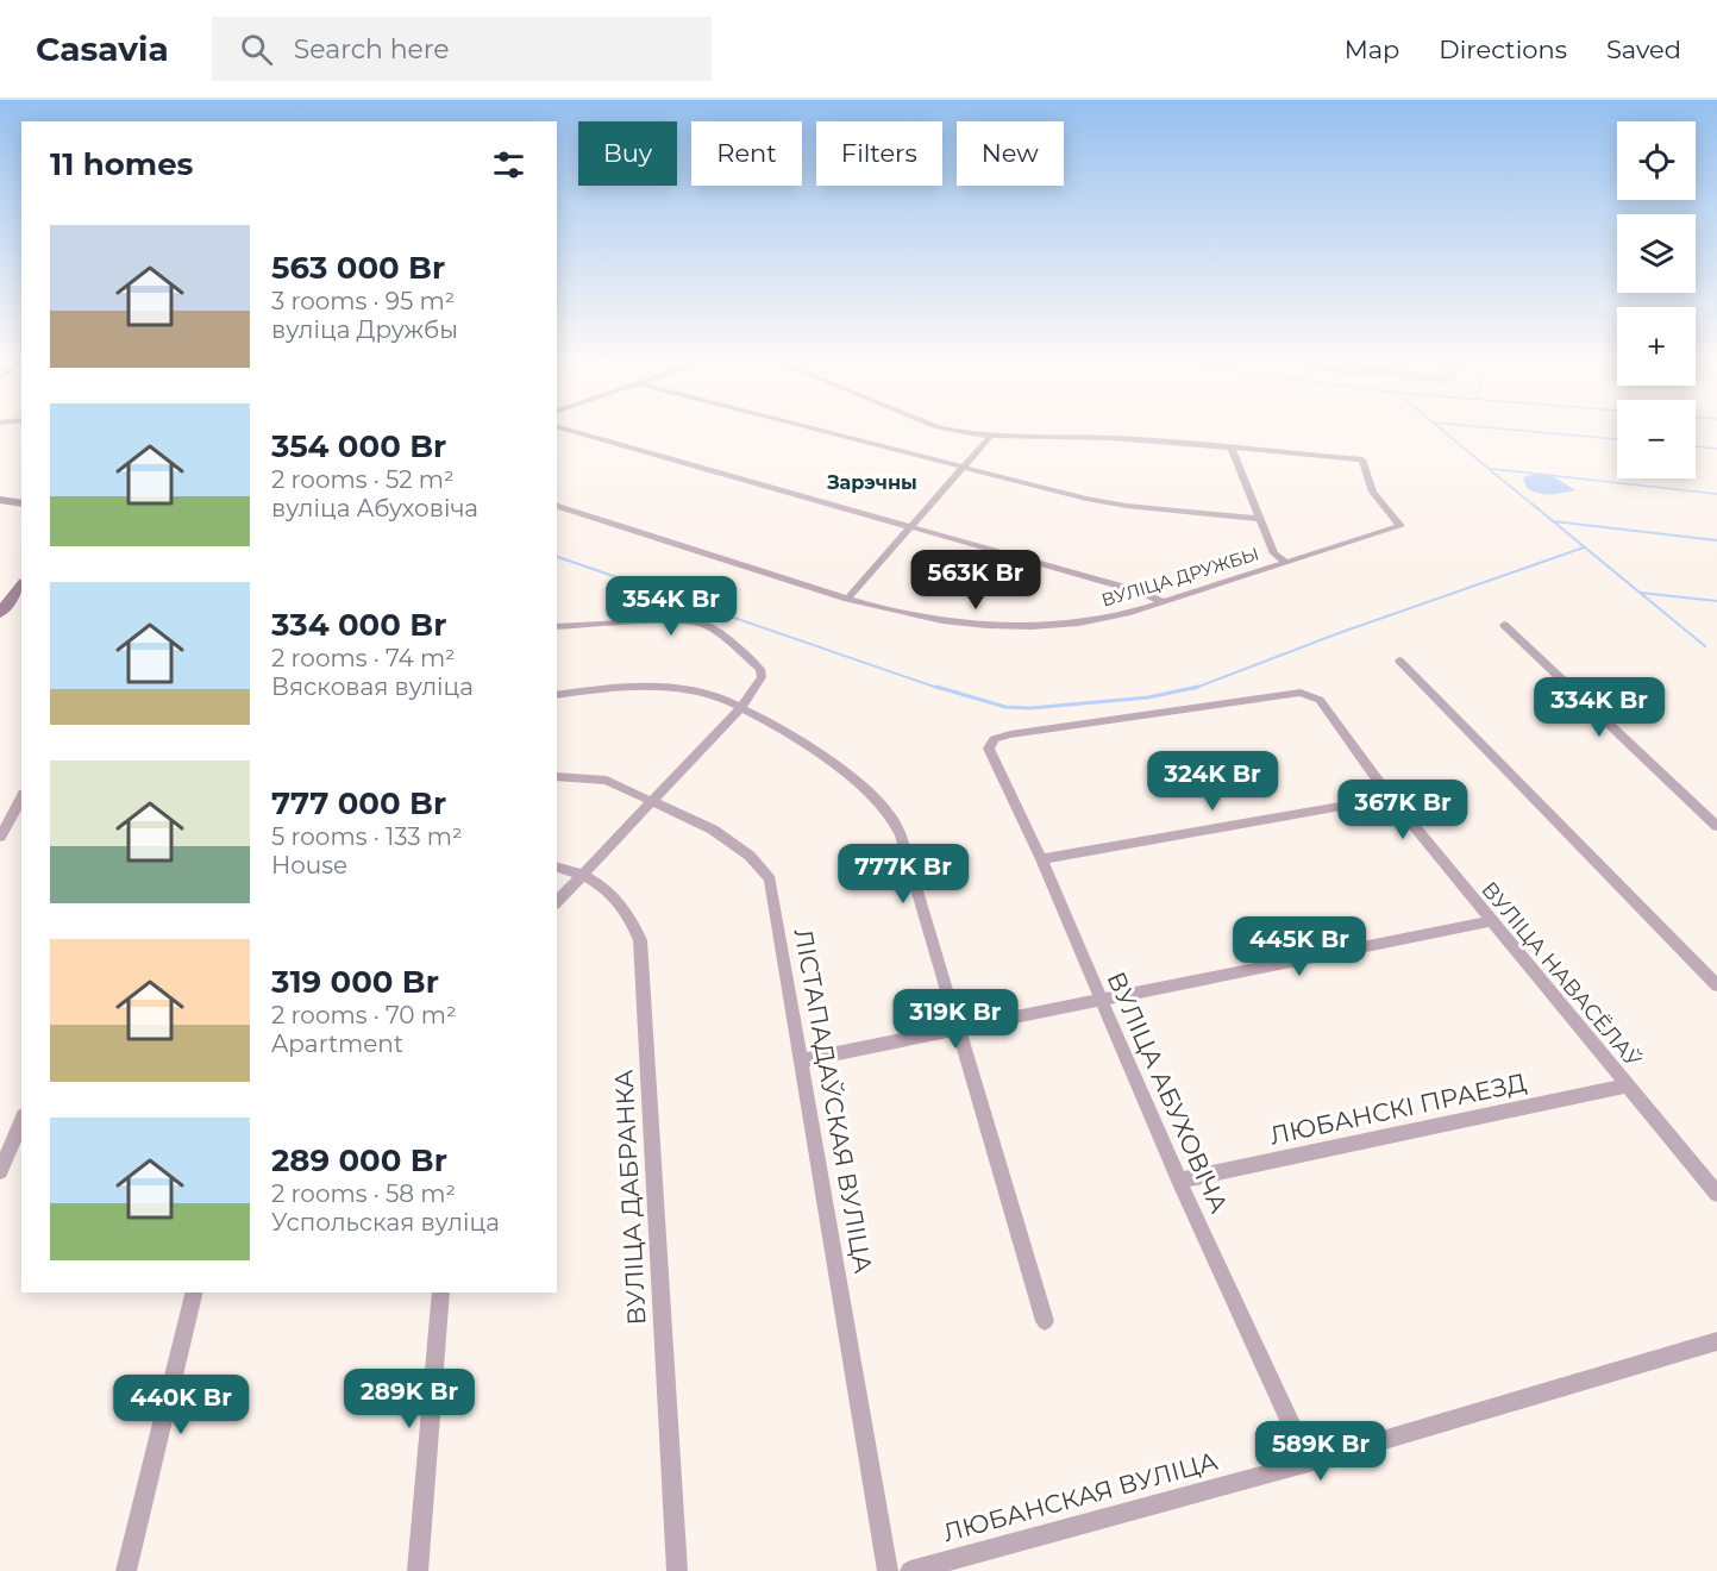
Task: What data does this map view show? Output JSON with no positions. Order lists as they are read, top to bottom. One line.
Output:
{"streets":{"street":["ВУЛІЦА ДРУЖБЫ","ВУЛІЦА НАВАСЁЛАЎ","ВУЛІЦА АБУХОВІЧА","ЛІСТАПАДАЎСКАЯ ВУЛІЦА","ЛЮБАНСКІ ПРАЕЗД","ВУЛІЦА ДАБРАНКА","ЛЮБАНСКАЯ ВУЛІЦА"]},"crossings":[["ВУЛІЦА НАВАСЁЛАЎ","ВУЛІЦА АБУХОВІЧА"],["ВУЛІЦА НАВАСЁЛАЎ","ЛЮБАНСКІ ПРАЕЗД"],["ВУЛІЦА АБУХОВІЧА","ЛЮБАНСКІ ПРАЕЗД"],["ВУЛІЦА АБУХОВІЧА","ЛЮБАНСКАЯ ВУЛІЦА"]],"districts":["Зарэчны"],"page":{"header":"Casavia","search":"Search here","nav":["Map","Directions","Saved"],"map_buttons":["+","−"],"chip":["Buy","Rent","Filters","New"],"heading":"11 homes","list":[{"name":"563 000 Br","note":"3 rooms · 95 m² · вуліца Дружбы"},{"name":"354 000 Br","note":"2 rooms · 52 m² · вуліца Абуховіча"},{"name":"334 000 Br","note":"2 rooms · 74 m² · Вясковая вуліца"},{"name":"777 000 Br","note":"5 rooms · 133 m² · House"},{"name":"319 000 Br","note":"2 rooms · 70 m² · Apartment"},{"name":"289 000 Br","note":"2 rooms · 58 m² · Успольская вуліца"}],"price":["563K Br","354K Br","334K Br","324K Br","367K Br","777K Br","445K Br","319K Br","289K Br","440K Br","589K Br"]}}
